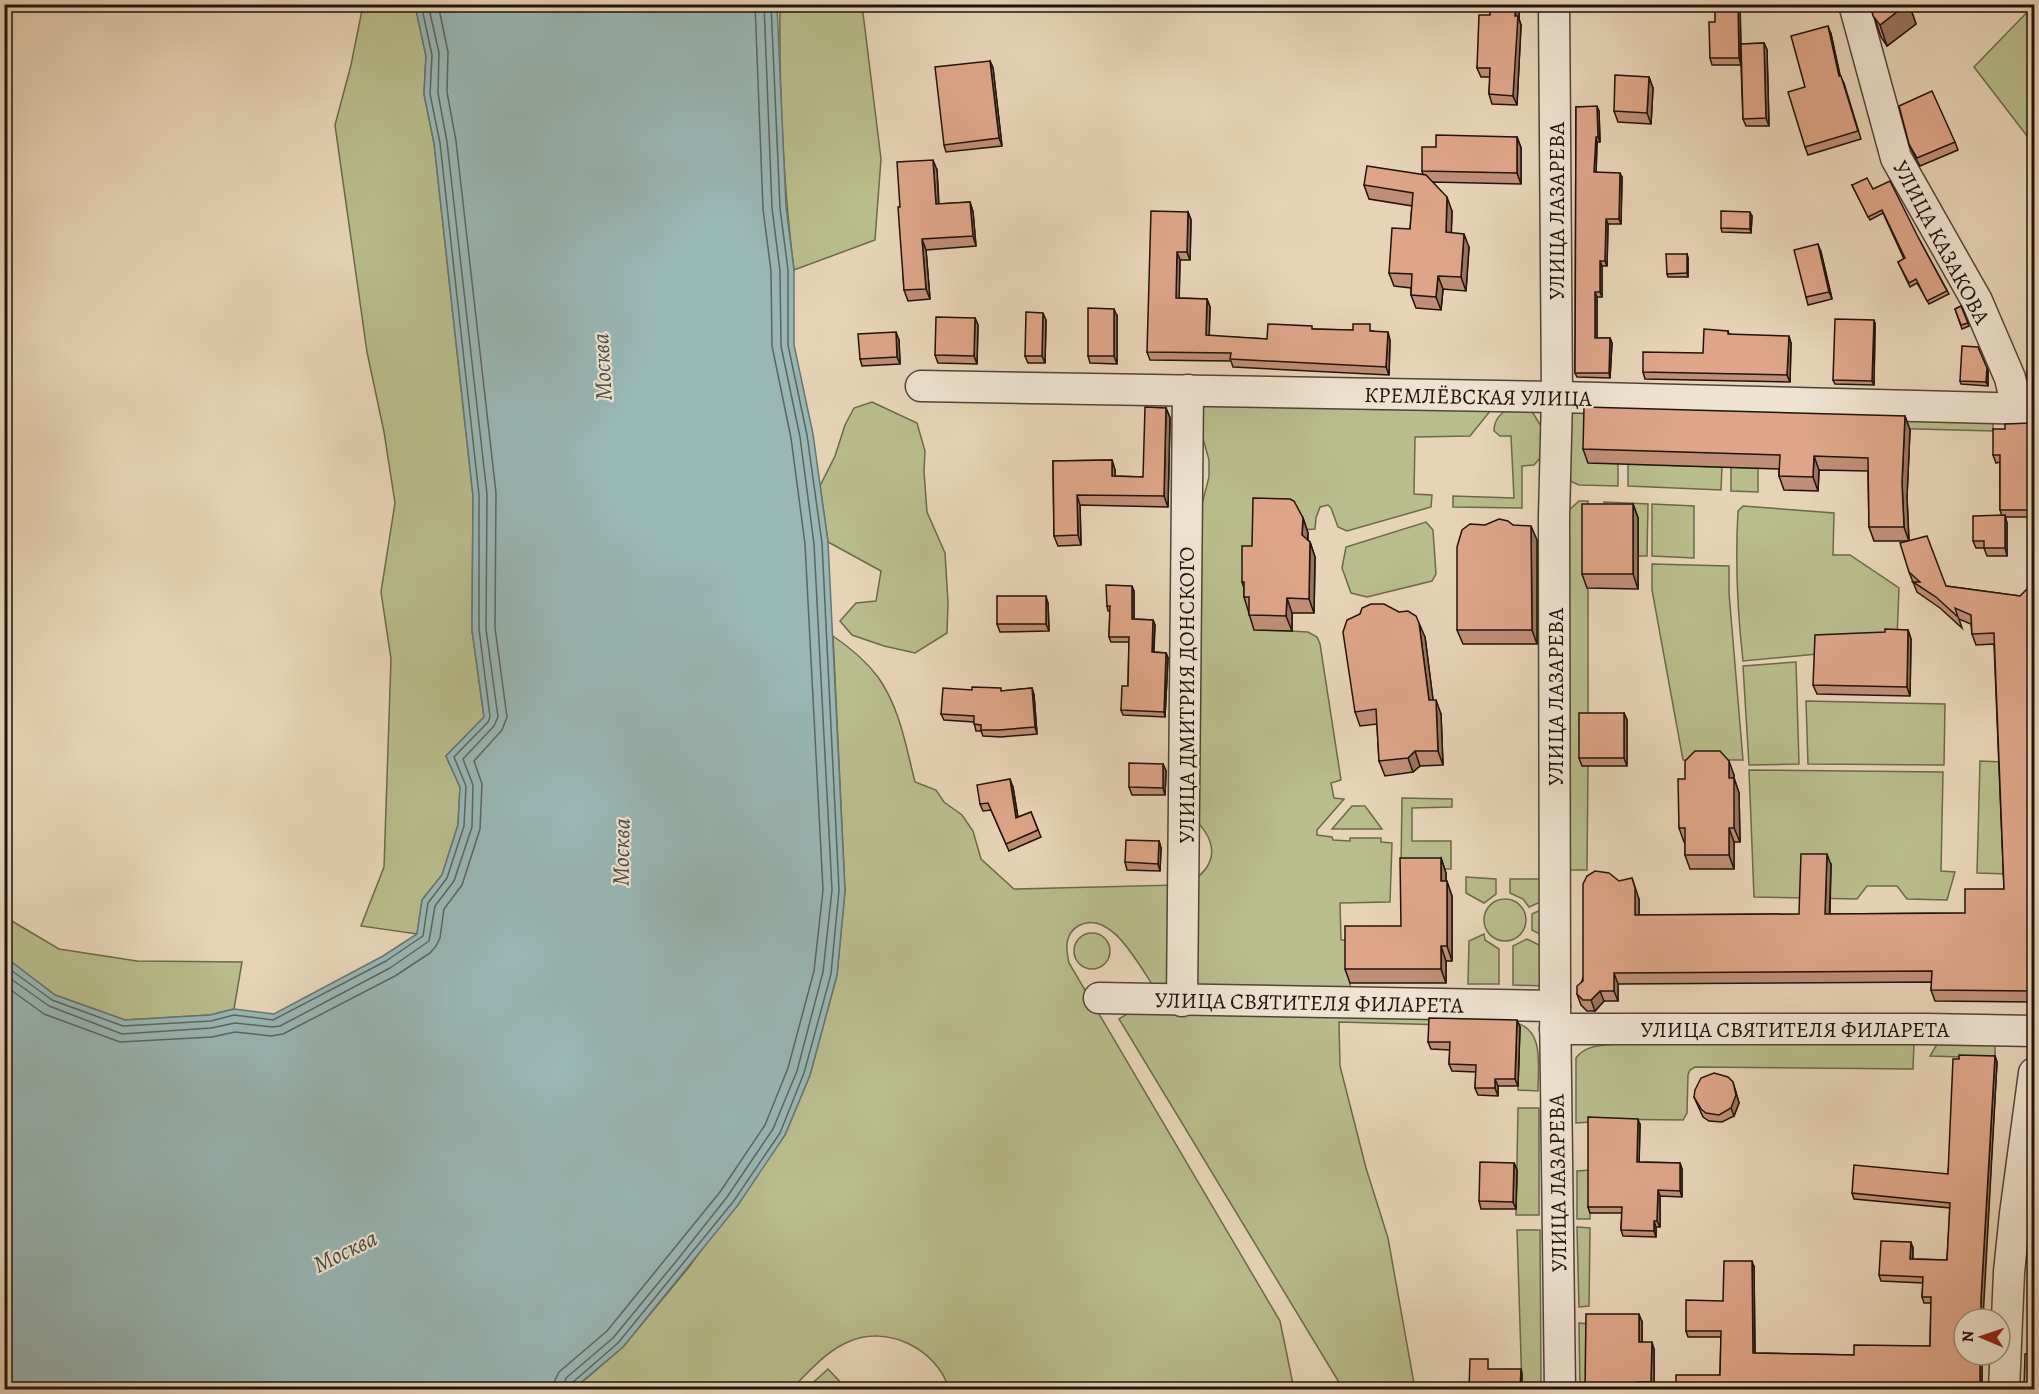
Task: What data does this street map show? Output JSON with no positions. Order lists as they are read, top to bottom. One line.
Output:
{"streets":{"street":["УЛИЦА ЛАЗАРЕВА","УЛИЦА КАЗАКОВА","КРЕМЛЁВСКАЯ УЛИЦА","УЛИЦА ДМИТРИЯ ДОНСКОГО","УЛИЦА СВЯТИТЕЛЯ ФИЛАРЕТА"]},"crossings":[["УЛИЦА ЛАЗАРЕВА","КРЕМЛЁВСКАЯ УЛИЦА"],["УЛИЦА ЛАЗАРЕВА","УЛИЦА СВЯТИТЕЛЯ ФИЛАРЕТА"],["УЛИЦА КАЗАКОВА","КРЕМЛЁВСКАЯ УЛИЦА"],["КРЕМЛЁВСКАЯ УЛИЦА","УЛИЦА ДМИТРИЯ ДОНСКОГО"],["УЛИЦА ДМИТРИЯ ДОНСКОГО","УЛИЦА СВЯТИТЕЛЯ ФИЛАРЕТА"]],"water":["Москва"],"north":"left"}
